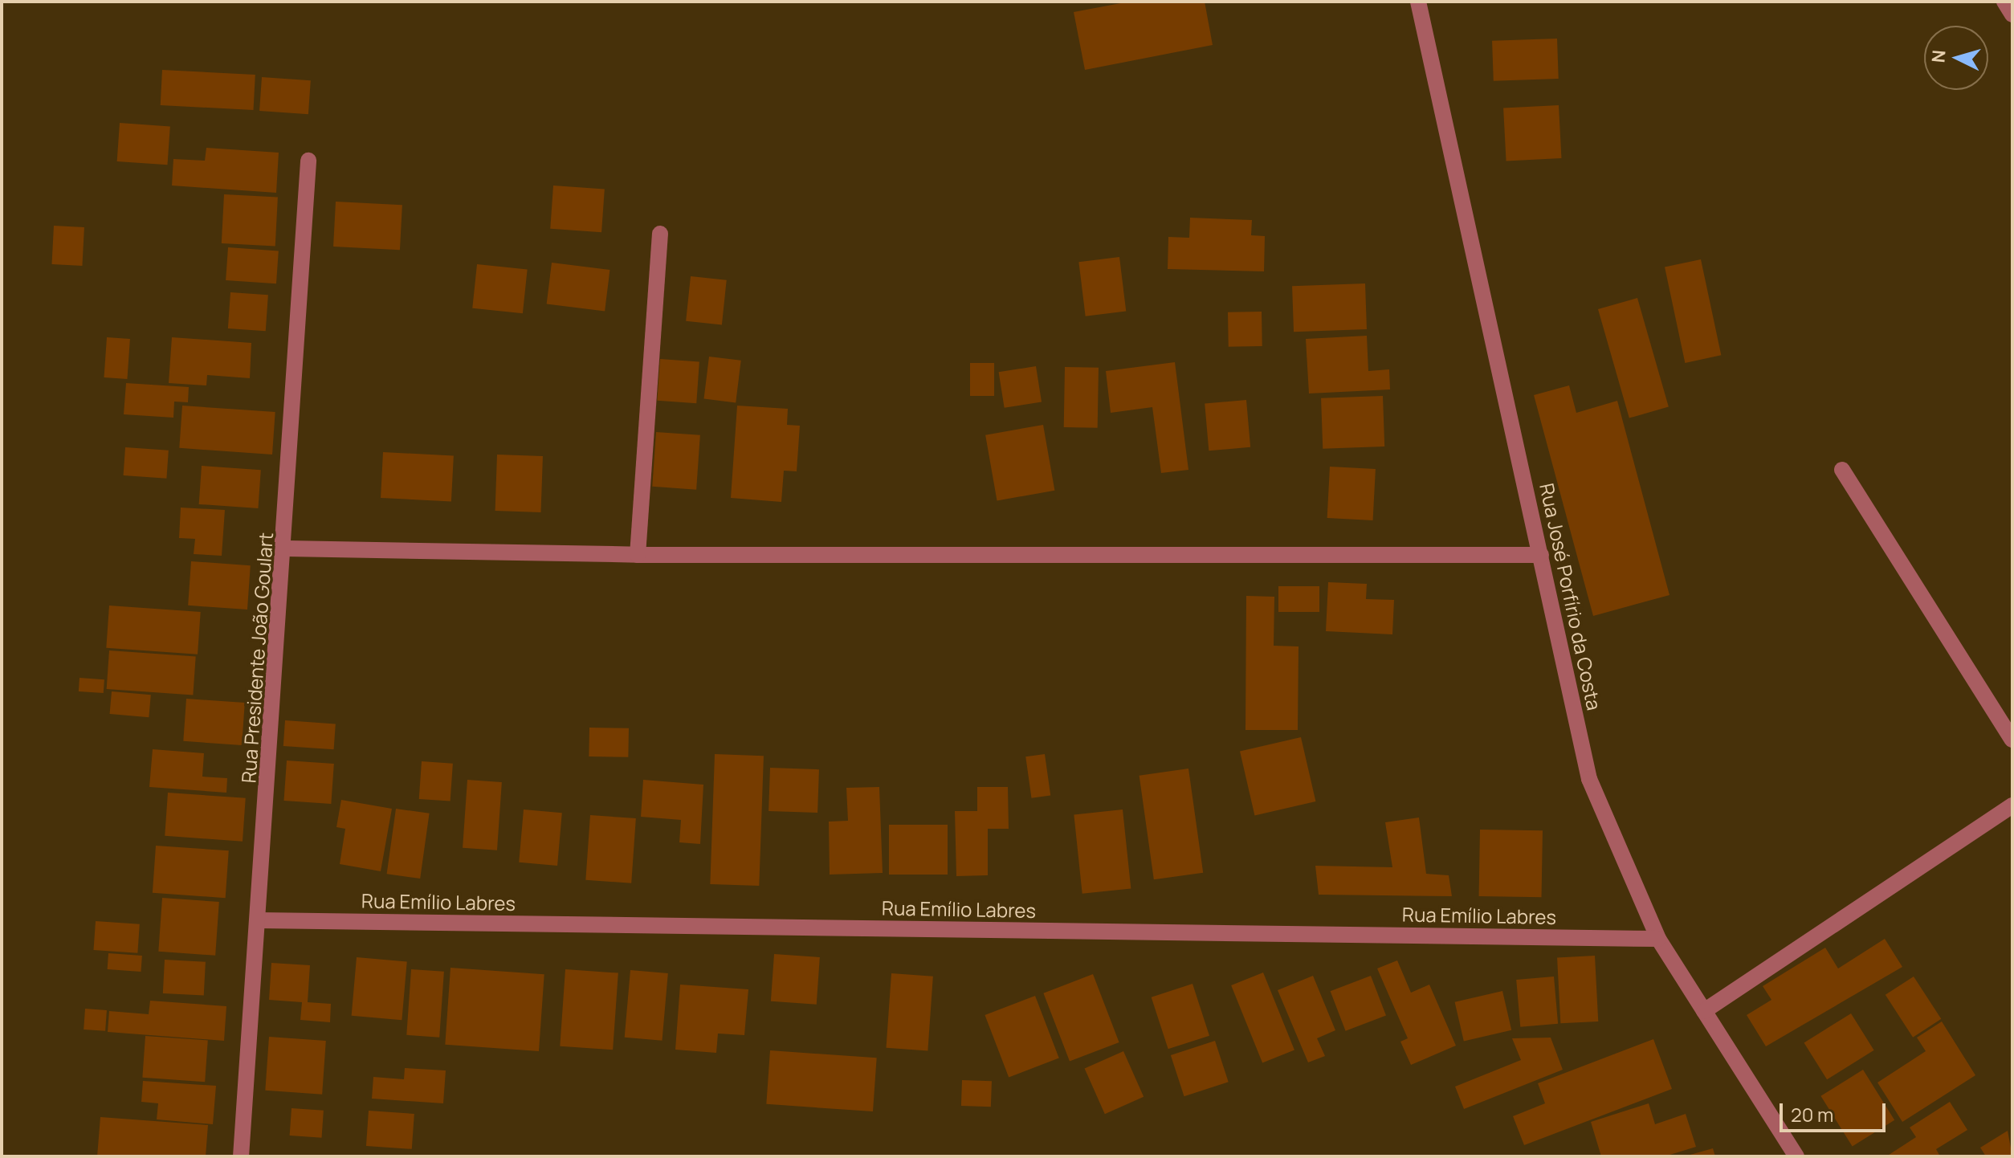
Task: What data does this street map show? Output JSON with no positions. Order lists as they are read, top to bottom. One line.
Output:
{"streets":{"street":["Rua José Porfírio da Costa","Rua Presidente João Goulart","Rua Emílio Labres"]},"crossings":[["Rua José Porfírio da Costa","Rua Emílio Labres"],["Rua Presidente João Goulart","Rua Emílio Labres"]],"scale_bar":"20 m","north":"left"}
